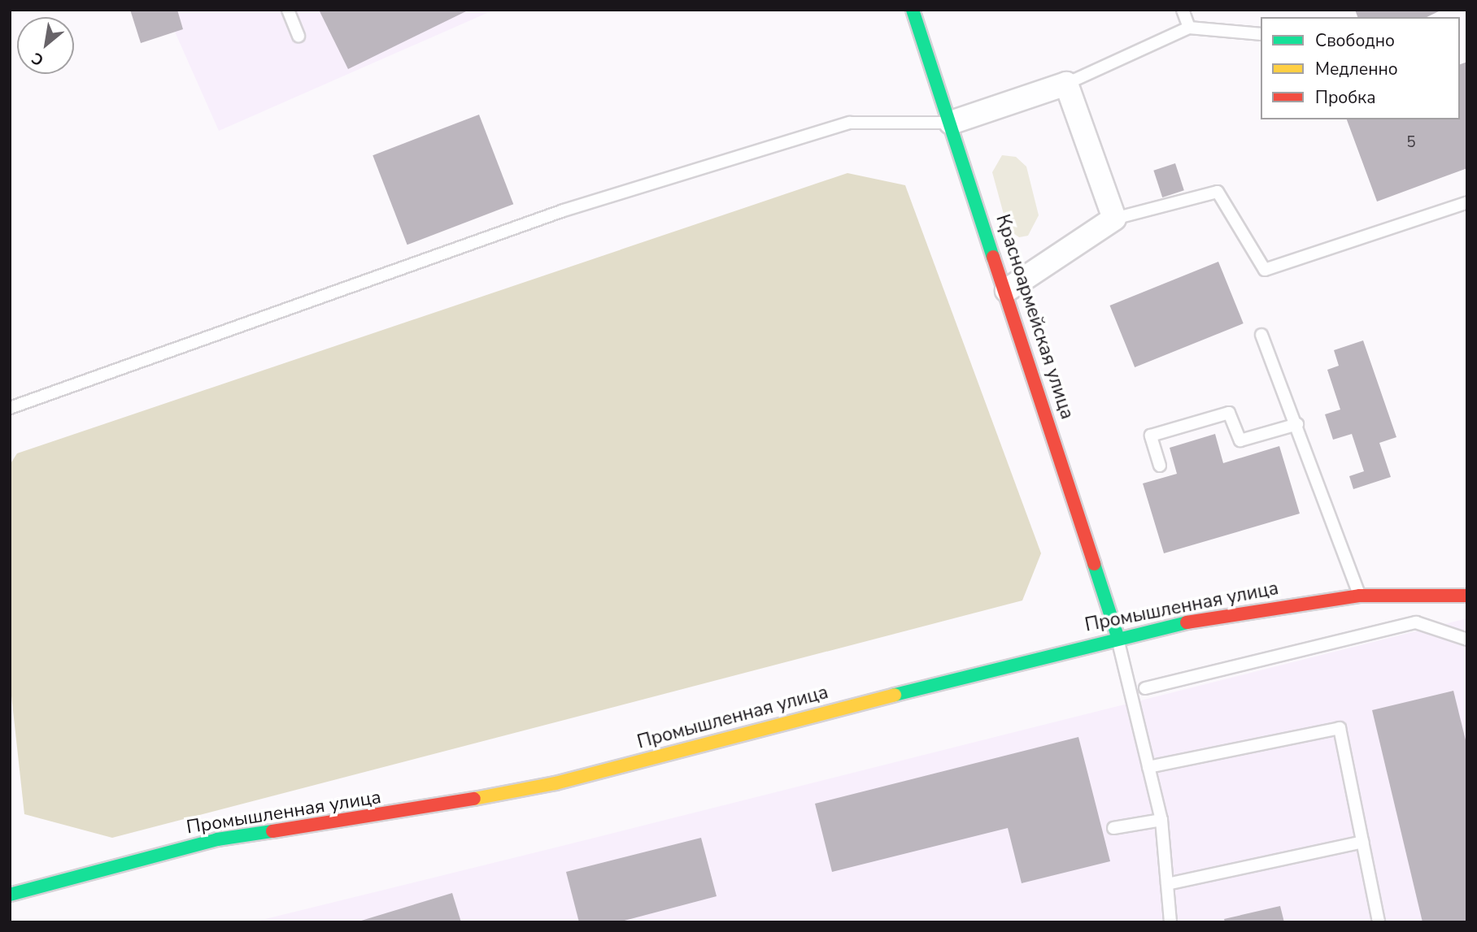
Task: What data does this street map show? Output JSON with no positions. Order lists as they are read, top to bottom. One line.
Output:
{"streets":{"main road":["Красноармейская улица","Промышленная улица"]},"crossings":[["Красноармейская улица","Промышленная улица"]],"house_numbers":["5"],"legend":["Свободно","Медленно","Пробка"],"north":"bottom left"}
